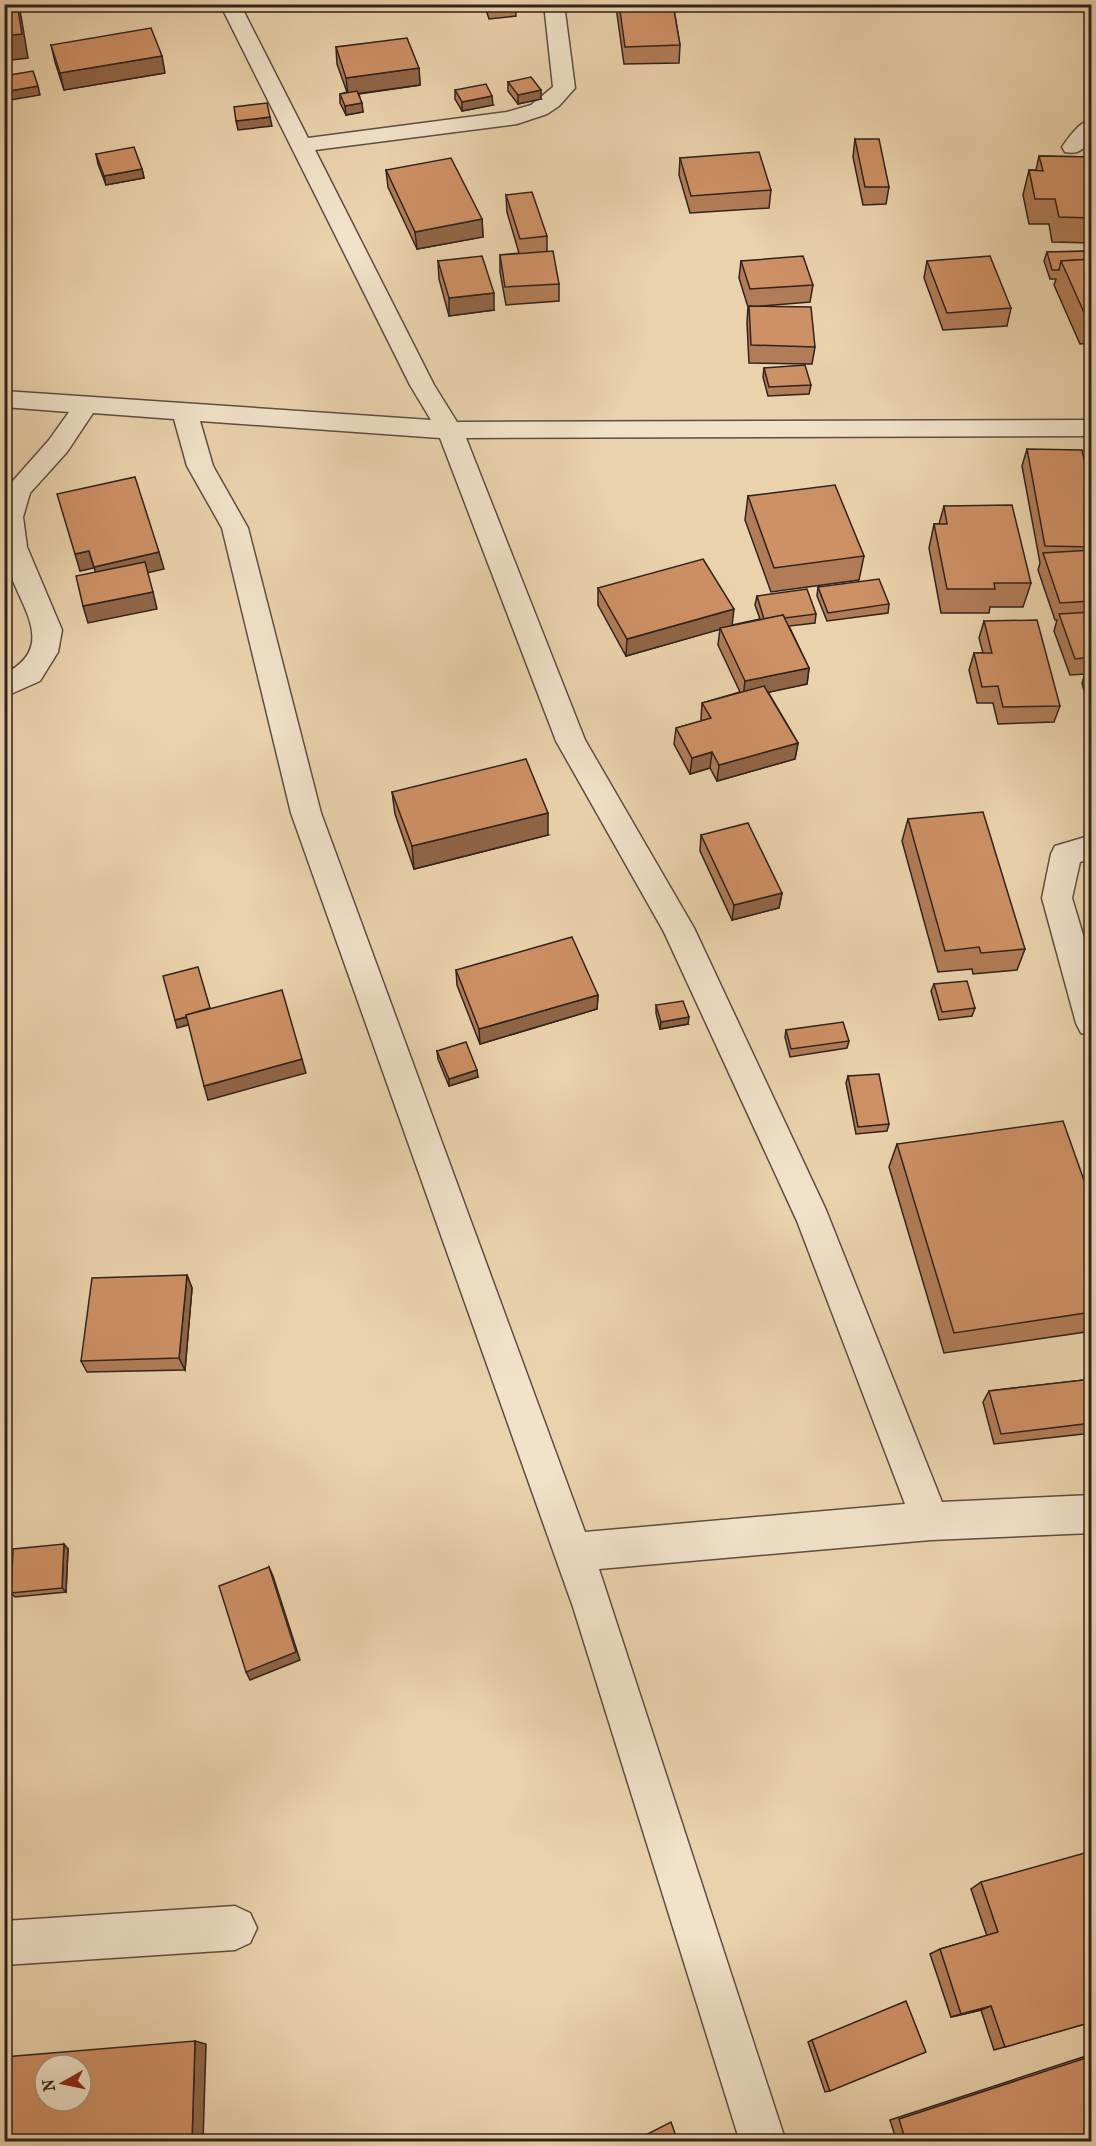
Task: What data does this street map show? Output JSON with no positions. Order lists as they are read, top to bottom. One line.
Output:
{"north":"left"}
